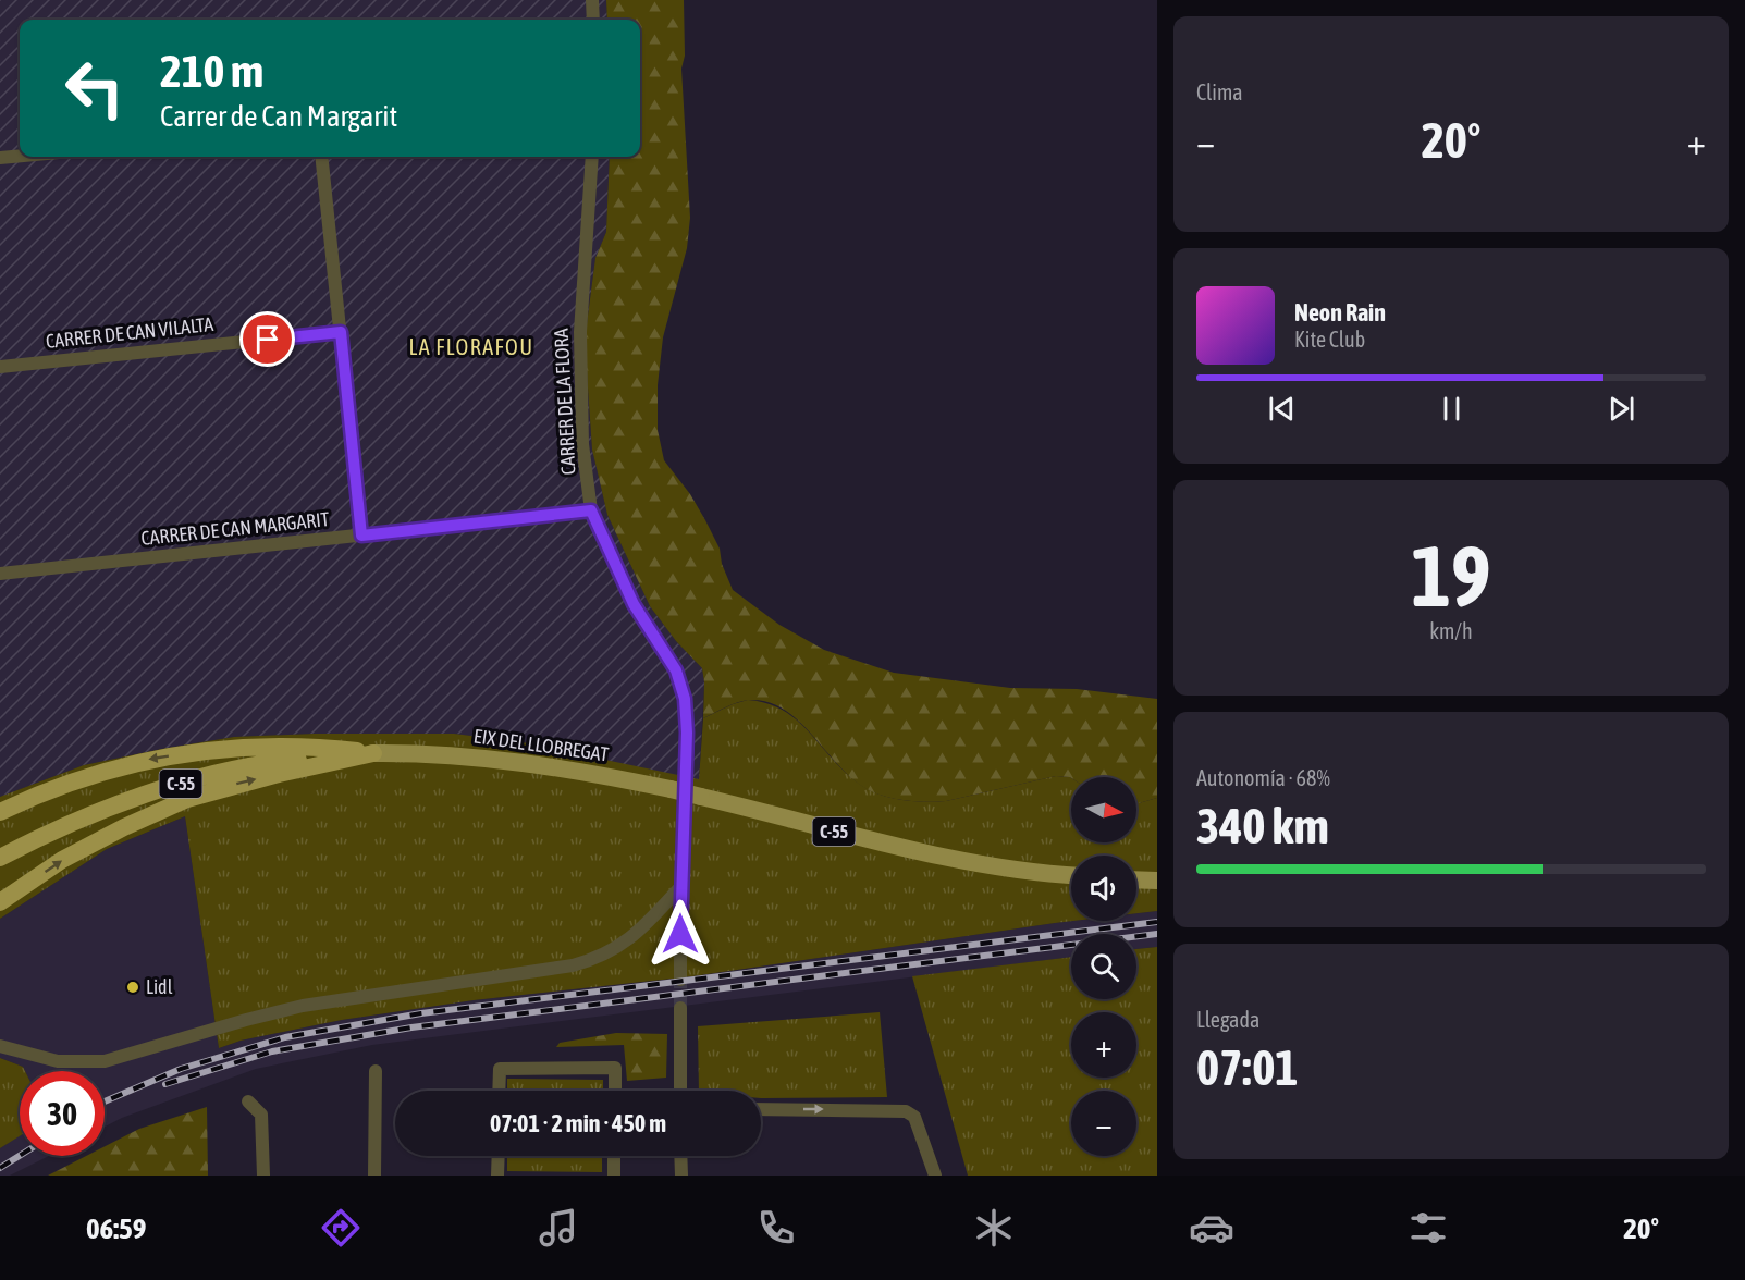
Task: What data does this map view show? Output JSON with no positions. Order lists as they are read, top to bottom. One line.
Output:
{"streets":{"highway":["EIX DEL LLOBREGAT","C-55"],"street":["CARRER DE CAN VILALTA","CARRER DE LA FLORA","CARRER DE CAN MARGARIT"]},"crossings":[["CARRER DE LA FLORA","CARRER DE CAN MARGARIT"]],"districts":["LA FLORAFOU"],"places":["Lidl"],"north":"right","page":{"tile":["Clima",["19","km/h"],["Autonomía · 68%","340 km"],["Llegada","07:01"]],"turn":["210 m","Carrer de Can Margarit"],"heat":["−","20°","+"],"song":["Neon Rain","Kite Club"],"map_buttons":["+","−"],"limit":"30","trip":"07:01 · 2 min · 450 m","tabs":["06:59","20°"]}}
